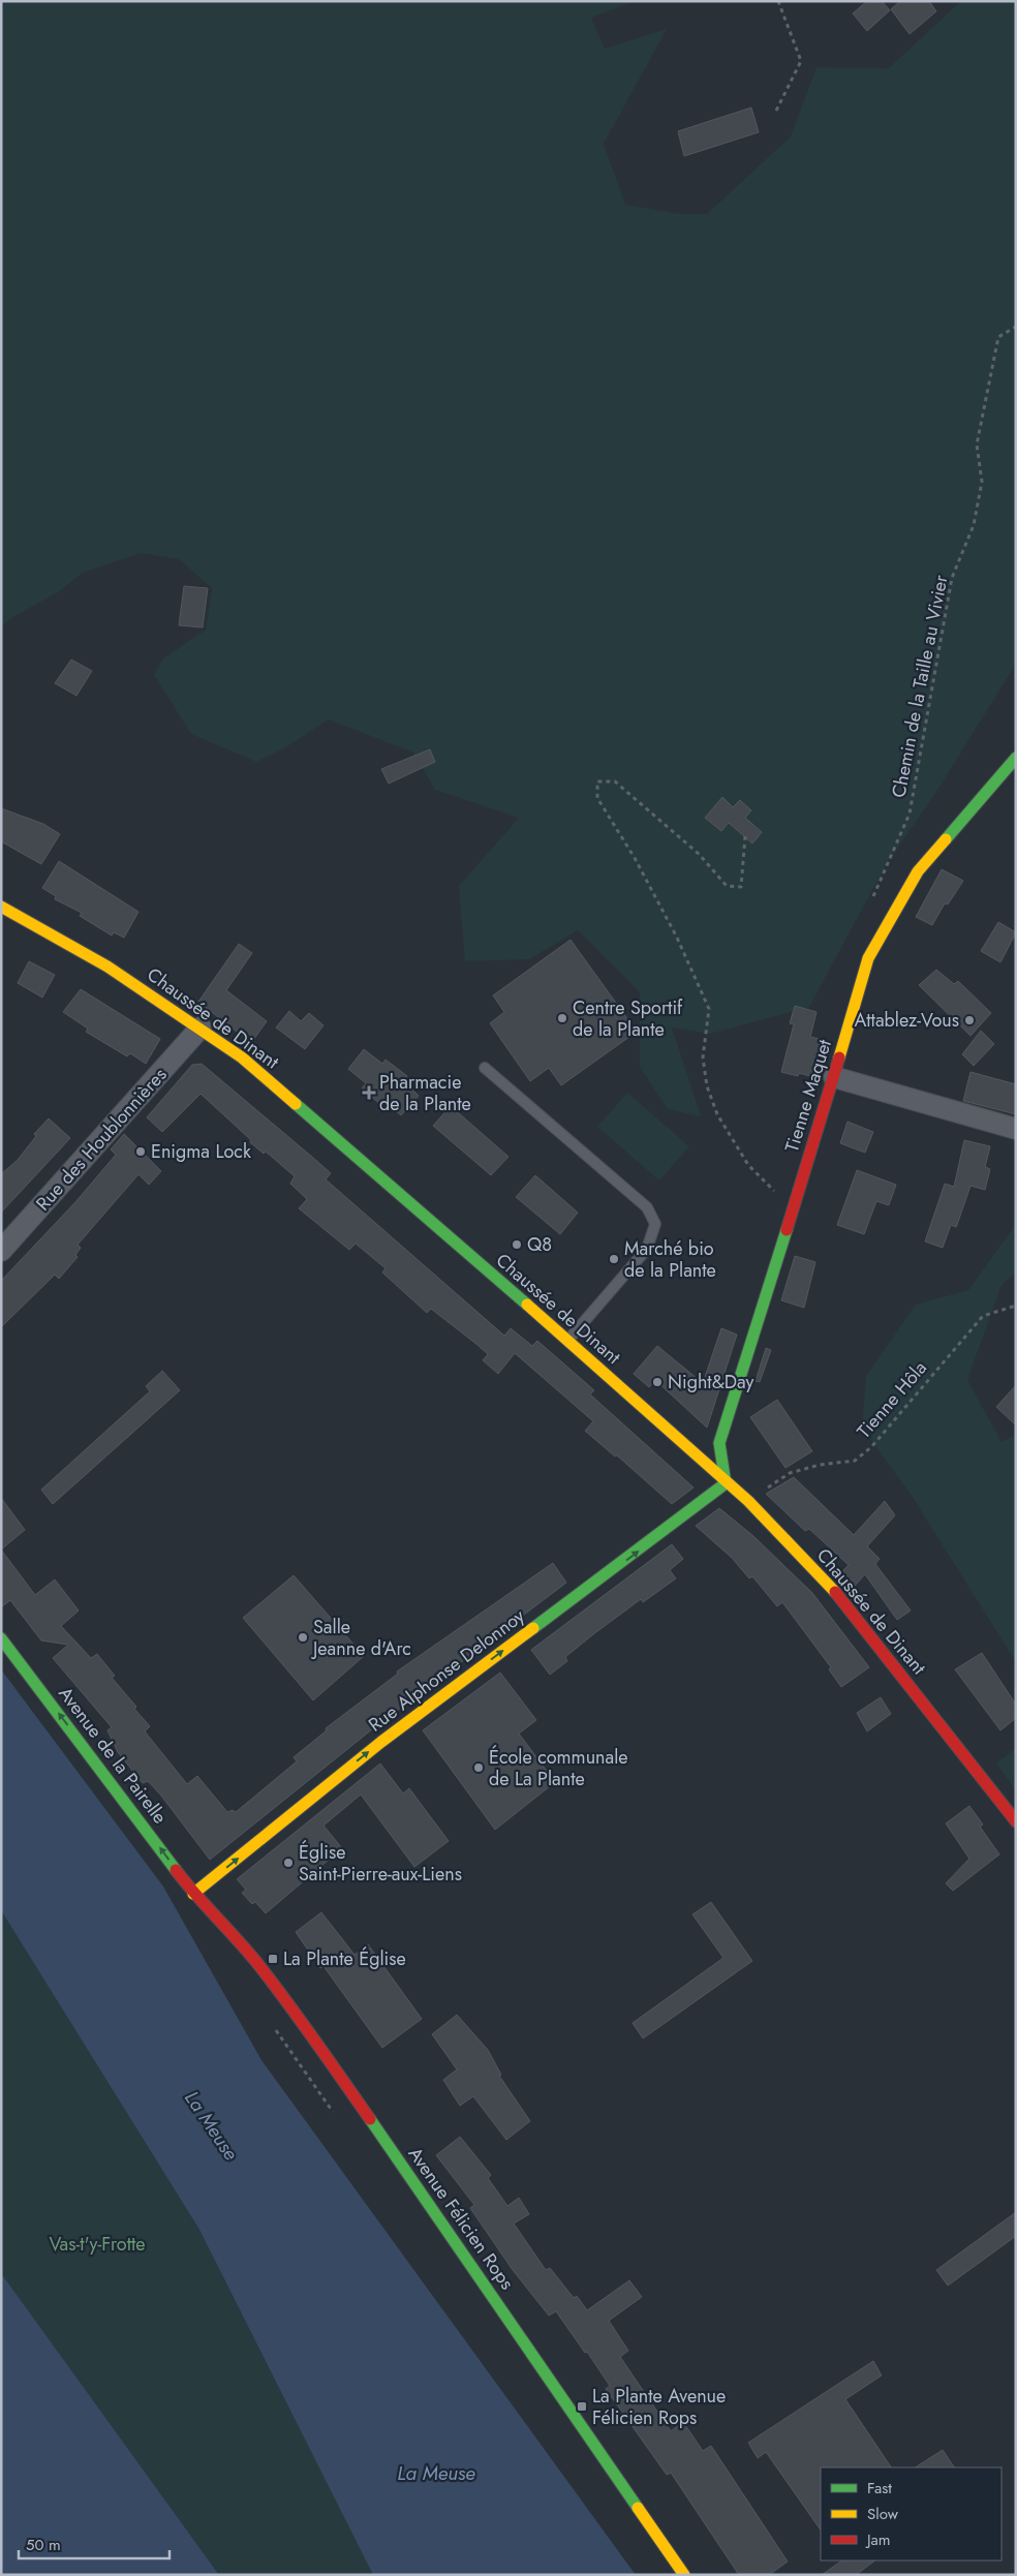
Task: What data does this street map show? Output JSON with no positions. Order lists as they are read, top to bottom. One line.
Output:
{"streets":{"street":["Chaussée de Dinant","Tienne Maquet","Rue des Houblonnières","Rue Alphonse Delonnoy","Avenue de la Pairelle","Avenue Félicien Rops"],"path":["Chemin de la Taille au Vivier","Tienne Hôla"]},"crossings":[["Chaussée de Dinant","Tienne Maquet"],["Chaussée de Dinant","Rue des Houblonnières"],["Chaussée de Dinant","Tienne Hôla"],["Chaussée de Dinant","Rue Alphonse Delonnoy"],["Tienne Maquet","Rue Alphonse Delonnoy"],["Rue Alphonse Delonnoy","Avenue de la Pairelle"],["Rue Alphonse Delonnoy","Avenue Félicien Rops"],["Avenue de la Pairelle","Avenue Félicien Rops"]],"one_way":["Rue Alphonse Delonnoy","Avenue de la Pairelle"],"water":["La Meuse"],"parks":["Vas-t'y-Frotte"],"places":{"other":["Centre Sportif de la Plante","Attablez-Vous","Enigma Lock","Q8","Marché bio de la Plante","Night&Day","Salle Jeanne d'Arc","École communale de La Plante","Église Saint-Pierre-aux-Liens"],"health":["Pharmacie de la Plante"],"transit":["La Plante Église","La Plante Avenue Félicien Rops"]},"legend":["Fast","Slow","Jam"],"scale_bar":"50 m"}
